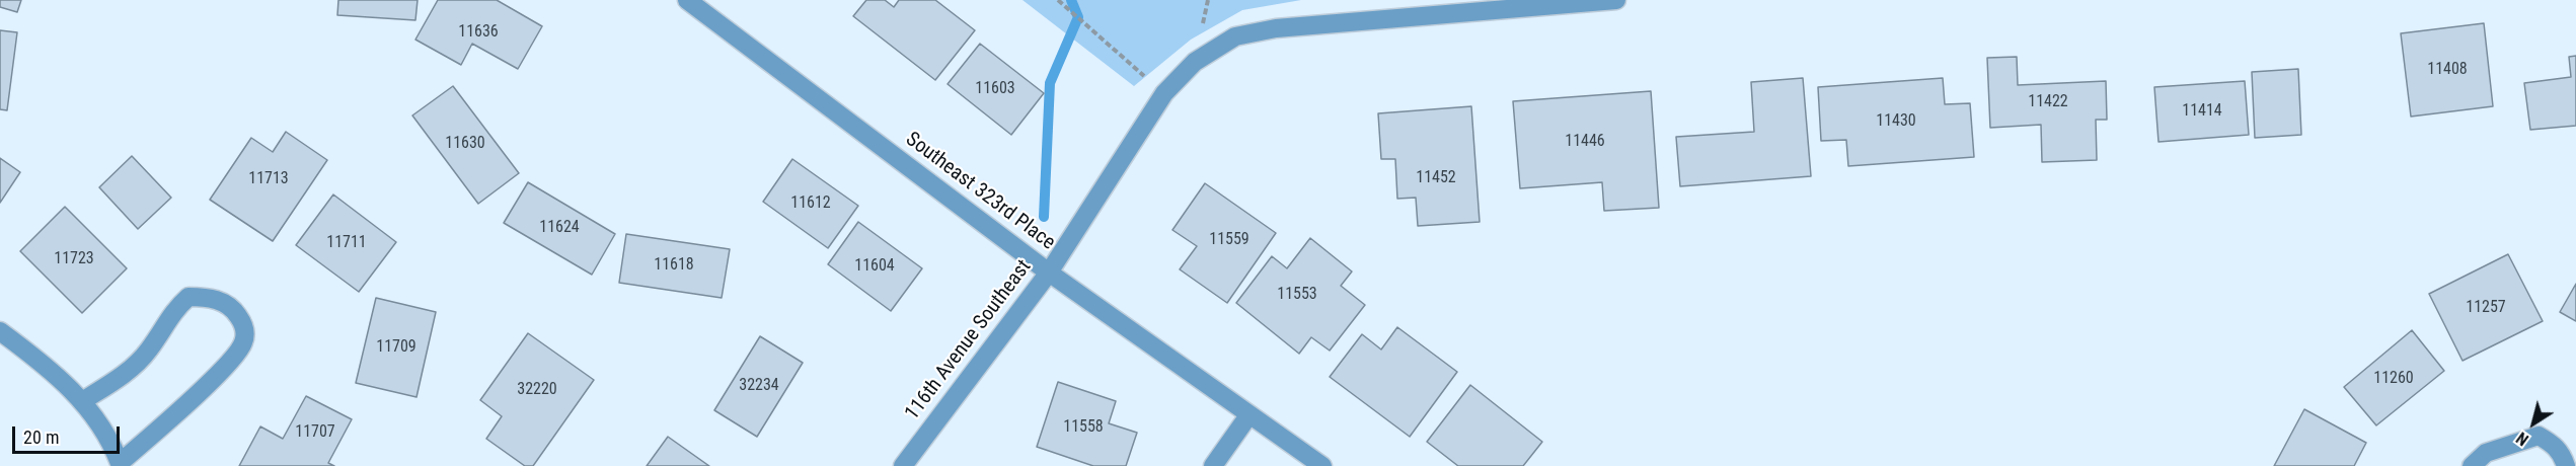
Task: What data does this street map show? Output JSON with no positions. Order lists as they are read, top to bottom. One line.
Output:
{"streets":{"street":["Southeast 323rd Place","116th Avenue Southeast"]},"crossings":[["Southeast 323rd Place","116th Avenue Southeast"]],"house_numbers":["11636","11408","11603","11422","11414","11430","11446","11630","11452","11713","11612","11624","11559","11711","11723","11618","11604","11553","11257","11709","11260","32234","32220","11558","11707"],"scale_bar":"20 m","north":"bottom left"}
